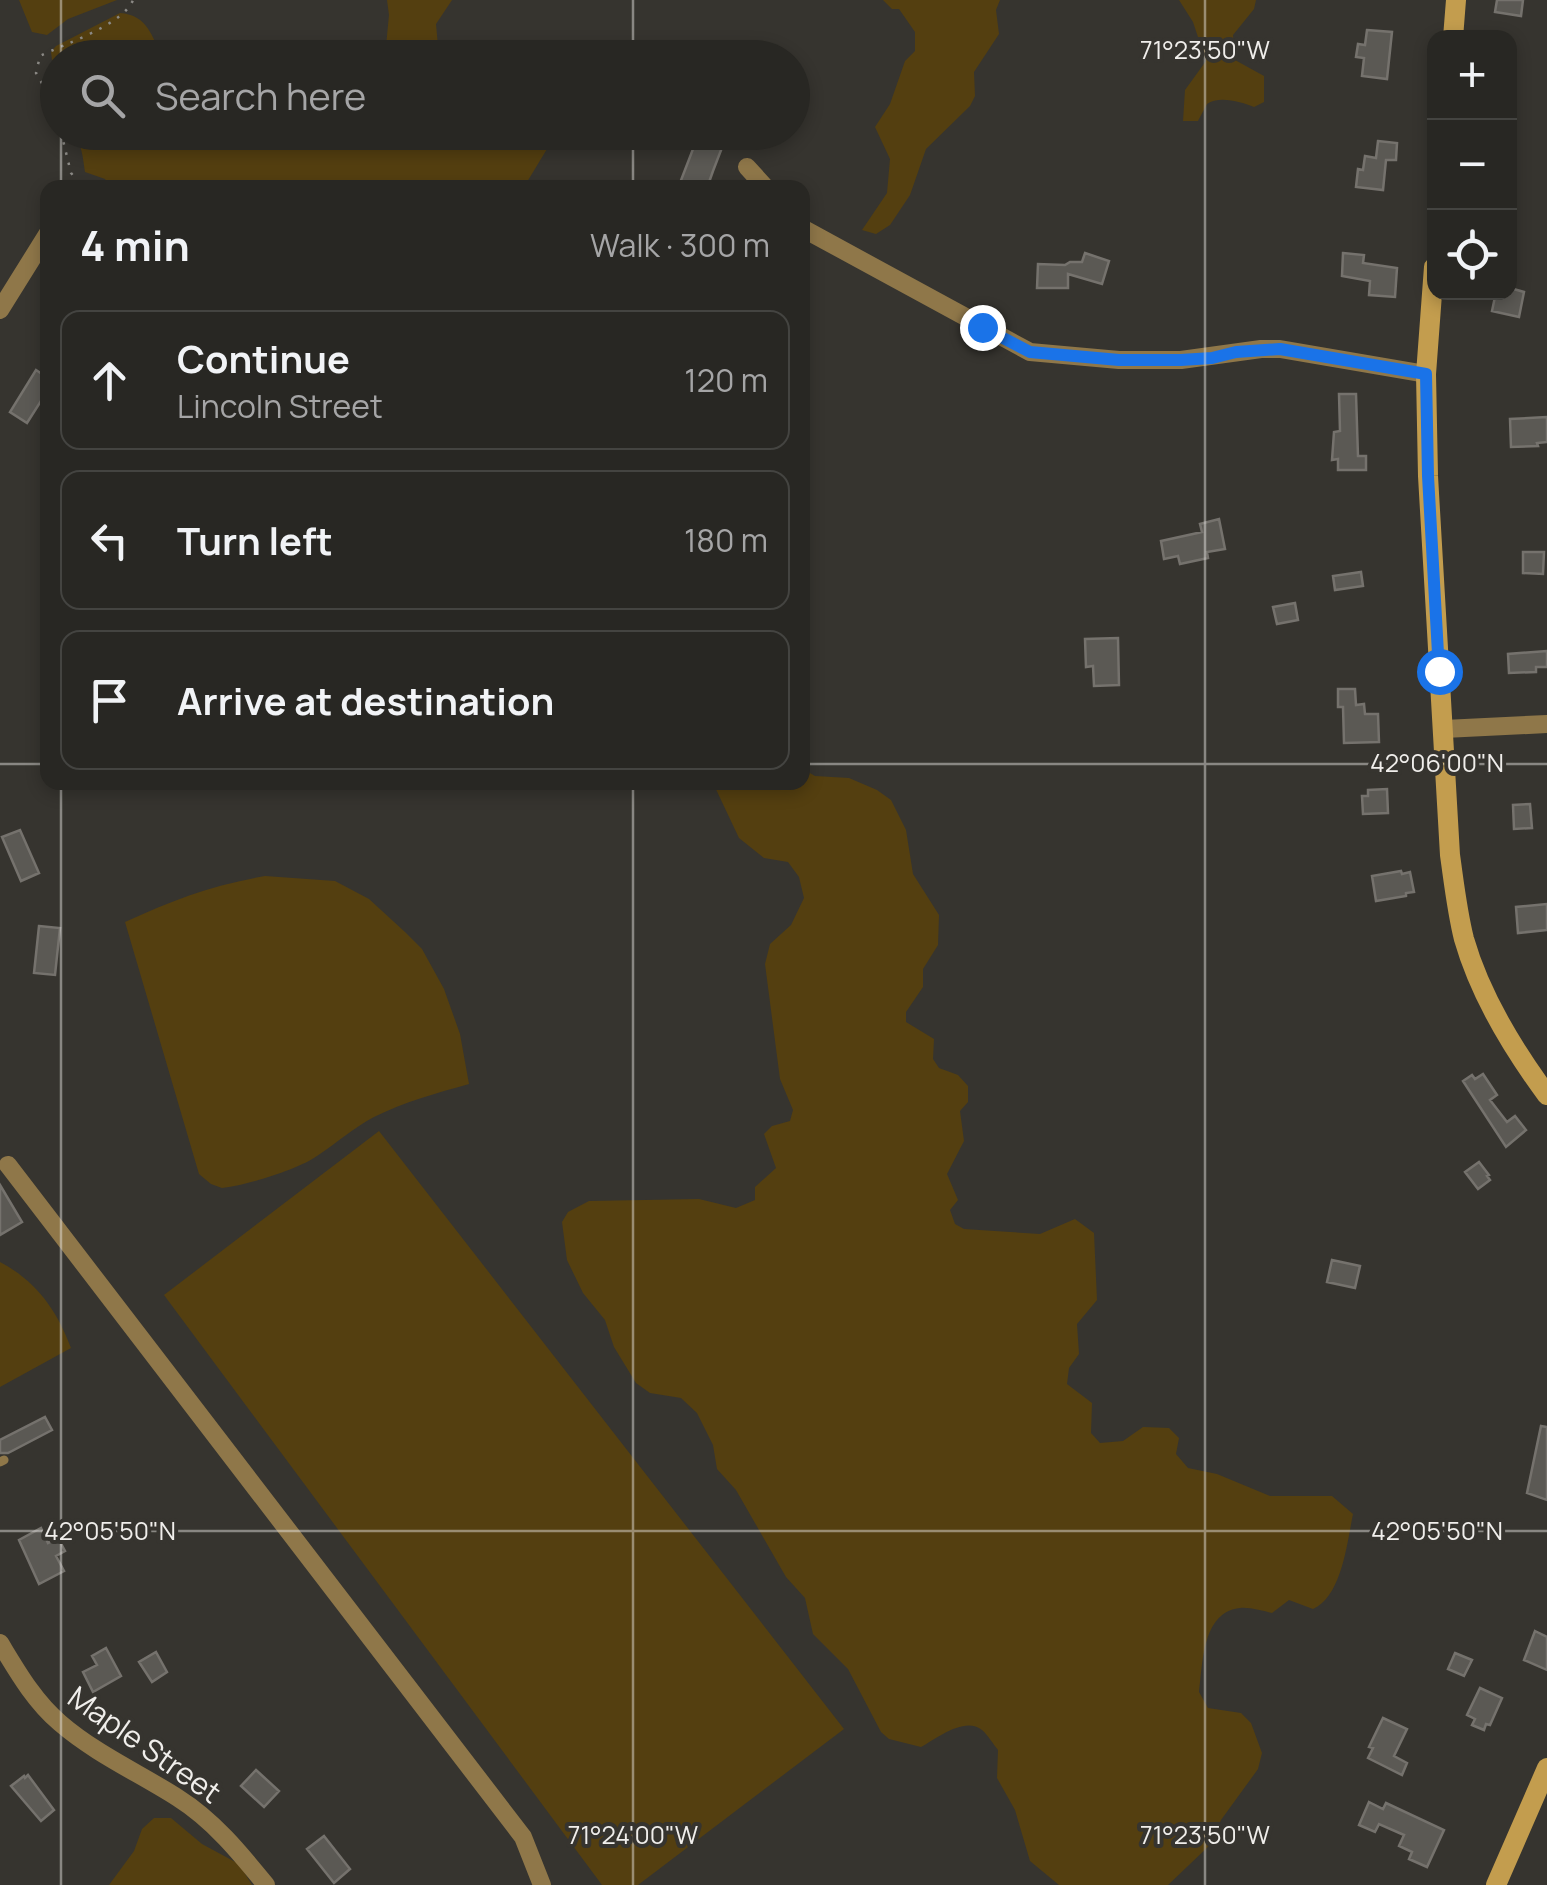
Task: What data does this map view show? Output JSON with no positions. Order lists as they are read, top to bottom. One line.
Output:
{"streets":{"street":["Maple Street"]},"page":{"map_buttons":["+","−"],"search":"Search here","heading":["4 min","Walk · 300 m"],"list":[["Continue","Lincoln Street","120 m"],["Turn left","180 m"],"Arrive at destination"]},"coordinates":["71°23'50\"W","42°06'00\"N","42°05'50\"N","71°24'00\"W"]}
